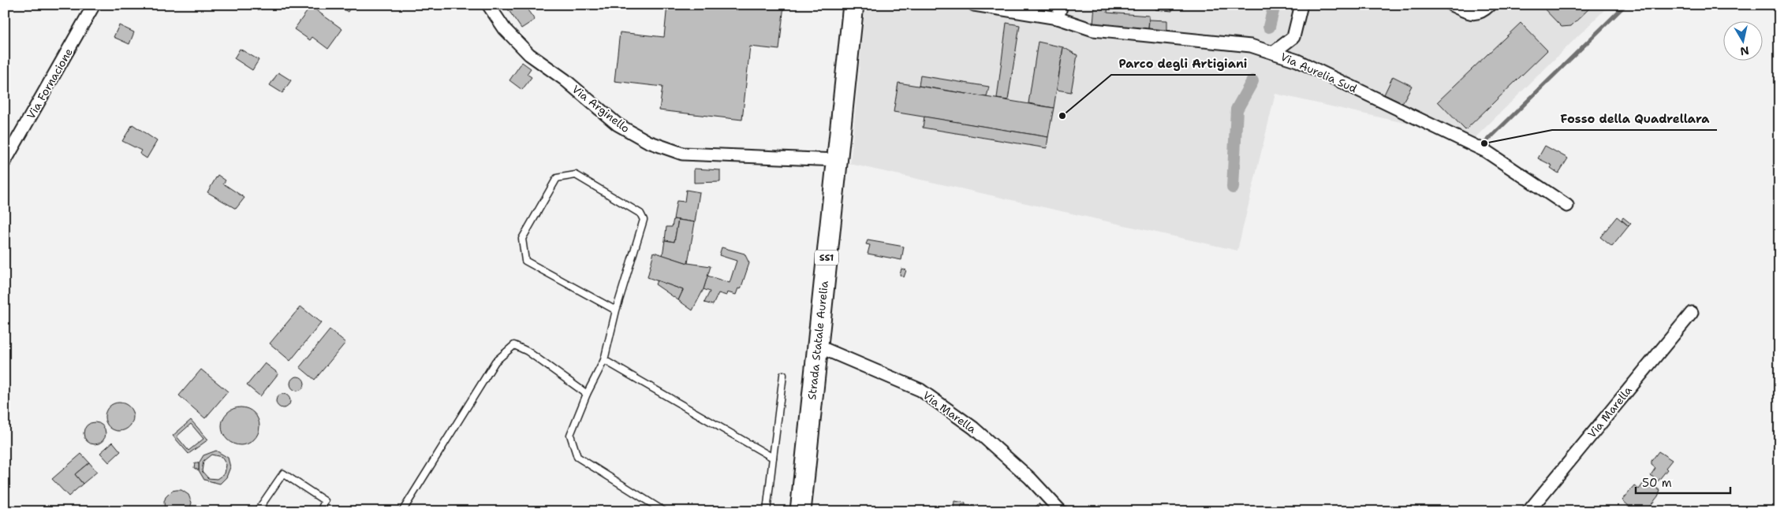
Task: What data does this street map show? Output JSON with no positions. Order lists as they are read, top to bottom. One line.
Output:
{"streets":{"main road":["SS1","Strada Statale Aurelia"],"street":["Via Aurelia Sud","Via Fornacione","Via Arginello","Via Marella"]},"crossings":[["Via Arginello","Strada Statale Aurelia"],["Strada Statale Aurelia","Via Marella"]],"places":["Parco degli Artigiani","Fosso della Quadrellara"],"scale_bar":"50 m","north":"bottom"}
